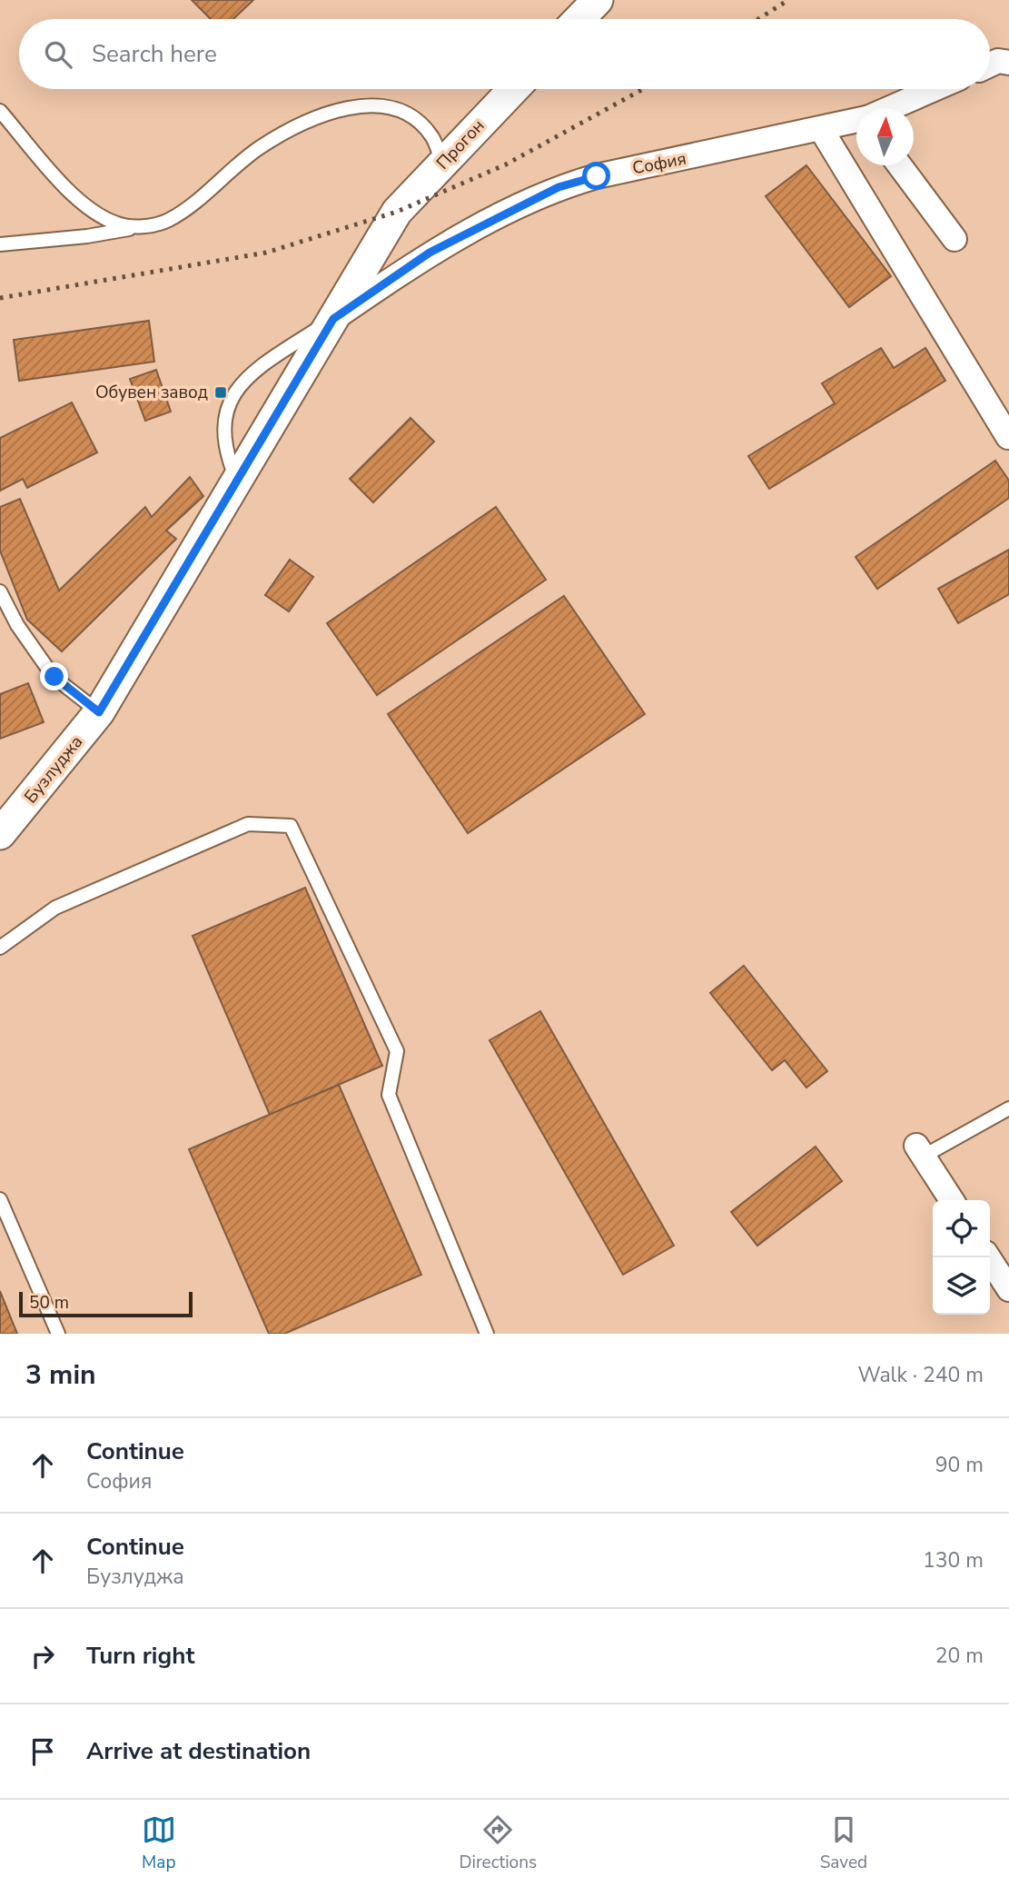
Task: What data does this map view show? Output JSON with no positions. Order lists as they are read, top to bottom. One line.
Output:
{"streets":{"street":["Прогон","София","Бузлуджа"]},"crossings":[["Прогон","Бузлуджа"],["София","Бузлуджа"]],"places":{"transit":["Обувен завод"]},"scale_bar":"50 m","north":"top","page":{"search":"Search here","scale":"50 m","heading":["3 min","Walk · 240 m"],"list":[["Continue","София","90 m"],["Continue","Бузлуджа","130 m"],["Turn right","20 m"],"Arrive at destination"],"nav":["Map","Directions","Saved"]}}
